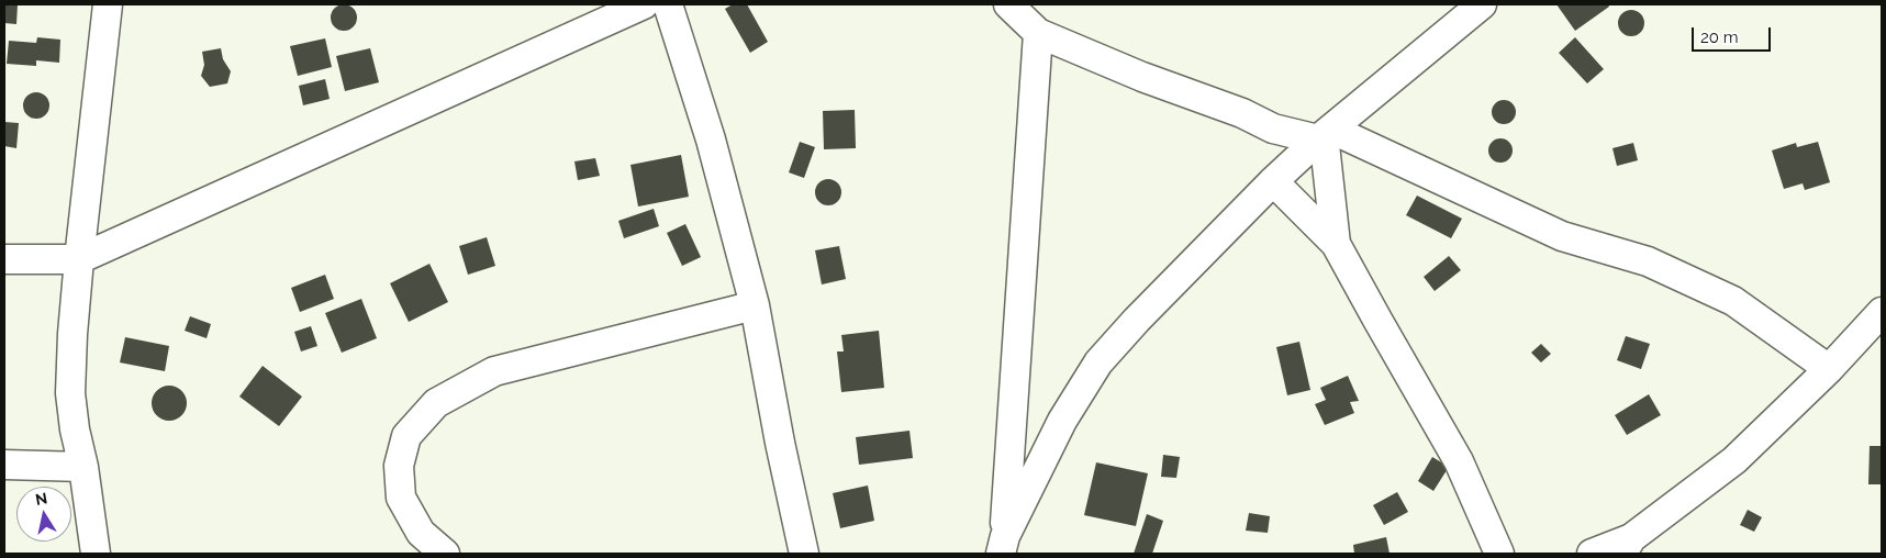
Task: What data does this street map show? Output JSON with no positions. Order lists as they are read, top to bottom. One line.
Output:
{"scale_bar":"20 m","north":"top"}
